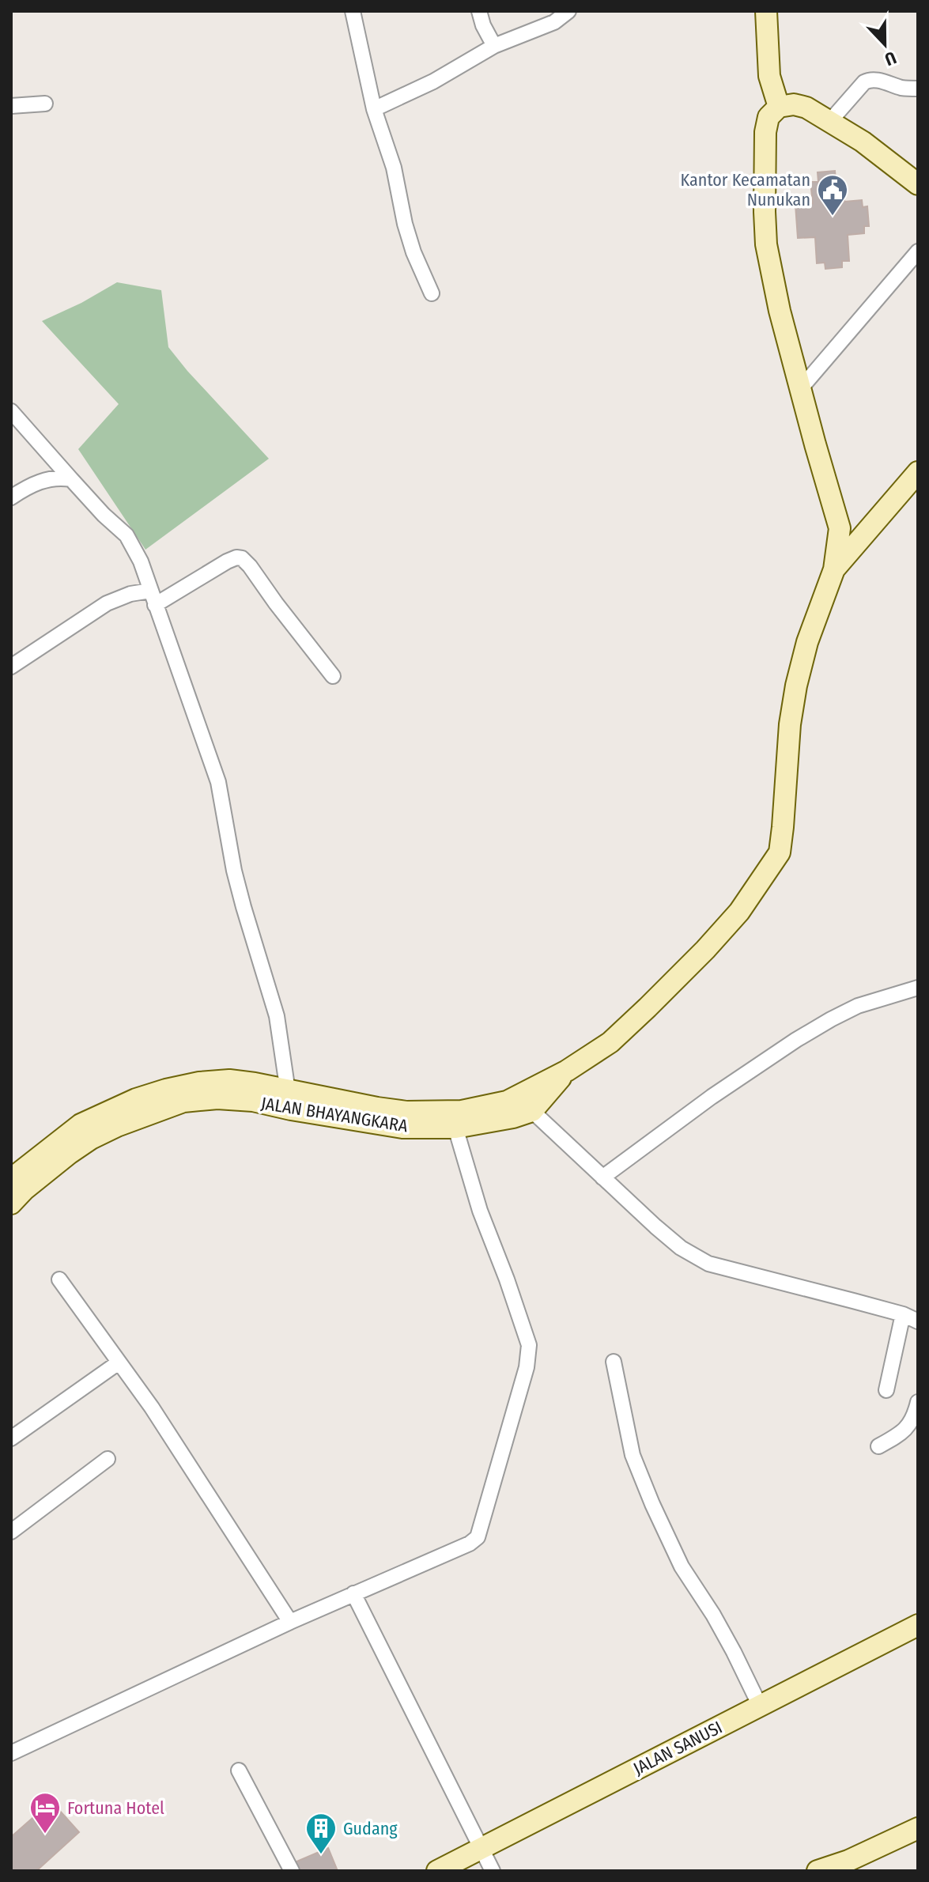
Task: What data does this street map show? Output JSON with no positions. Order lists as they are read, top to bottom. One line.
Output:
{"streets":{"main road":["JALAN BHAYANGKARA","JALAN SANUSI"]},"places":{"public building":["Kantor Kecamatan Nunukan"],"hotel":["Fortuna Hotel"],"building":["Gudang"]},"north":"bottom"}
